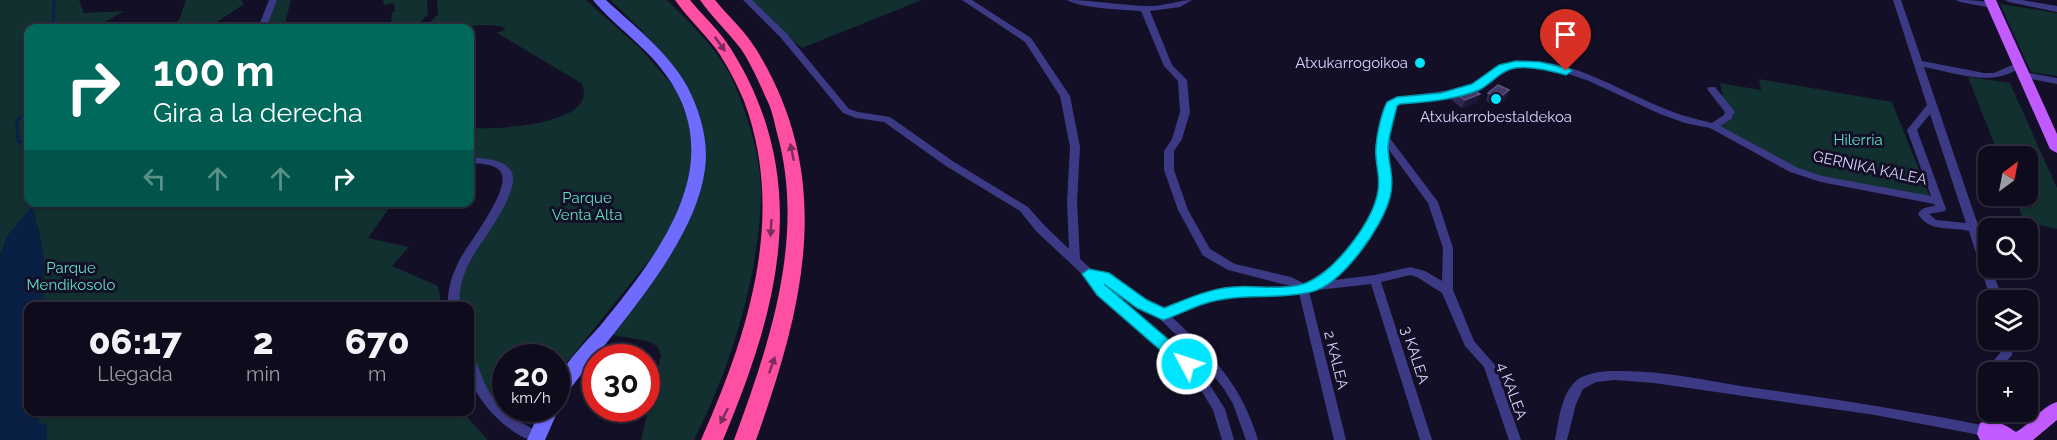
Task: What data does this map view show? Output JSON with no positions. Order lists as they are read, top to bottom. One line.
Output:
{"streets":{"street":["GERNIKA KALEA","3 KALEA","2 KALEA","4 KALEA"]},"parks":["Hilerria","Parque Venta Alta","Parque Mendikosolo"],"places":["Atxukarrogoikoa","Atxukarrobestaldekoa"],"north":"top right","page":{"turn":["100 m","Gira a la derecha"],"map_buttons":"+","eta":["06:17","Llegada","2","min","670","m"],"speed":"20 km/h","limit":"30"}}
